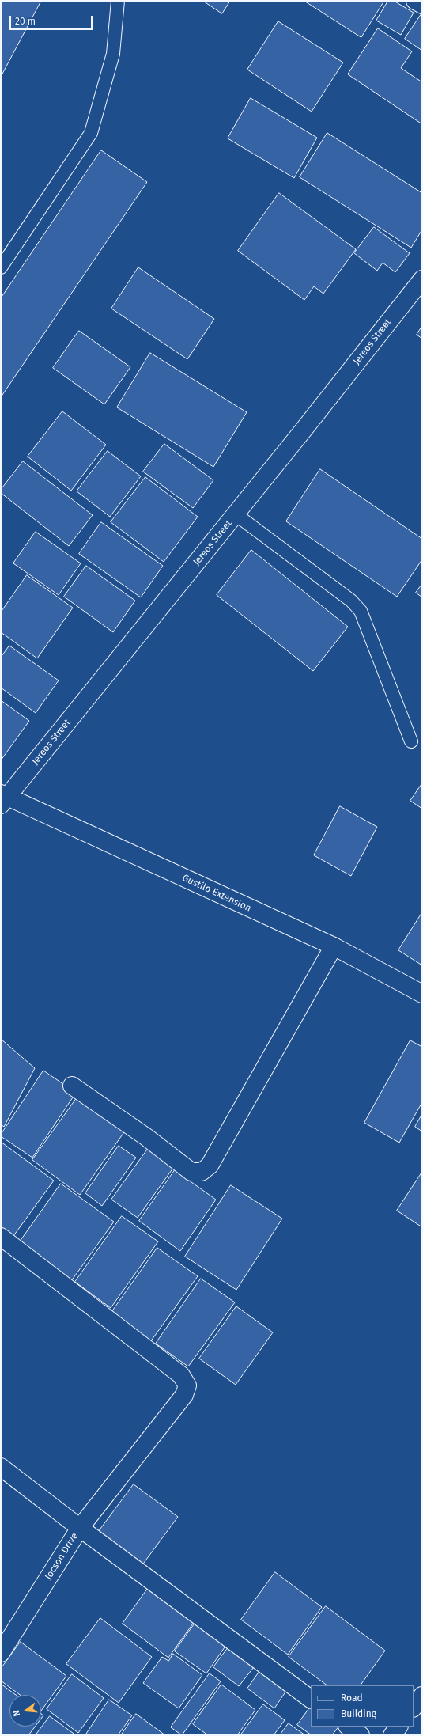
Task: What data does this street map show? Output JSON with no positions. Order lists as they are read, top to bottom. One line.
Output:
{"streets":{"street":["Jereos Street","Gustilo Extension","Jocson Drive"]},"crossings":[["Jereos Street","Gustilo Extension"]],"legend":["Road","Building"],"scale_bar":"20 m","north":"left"}
